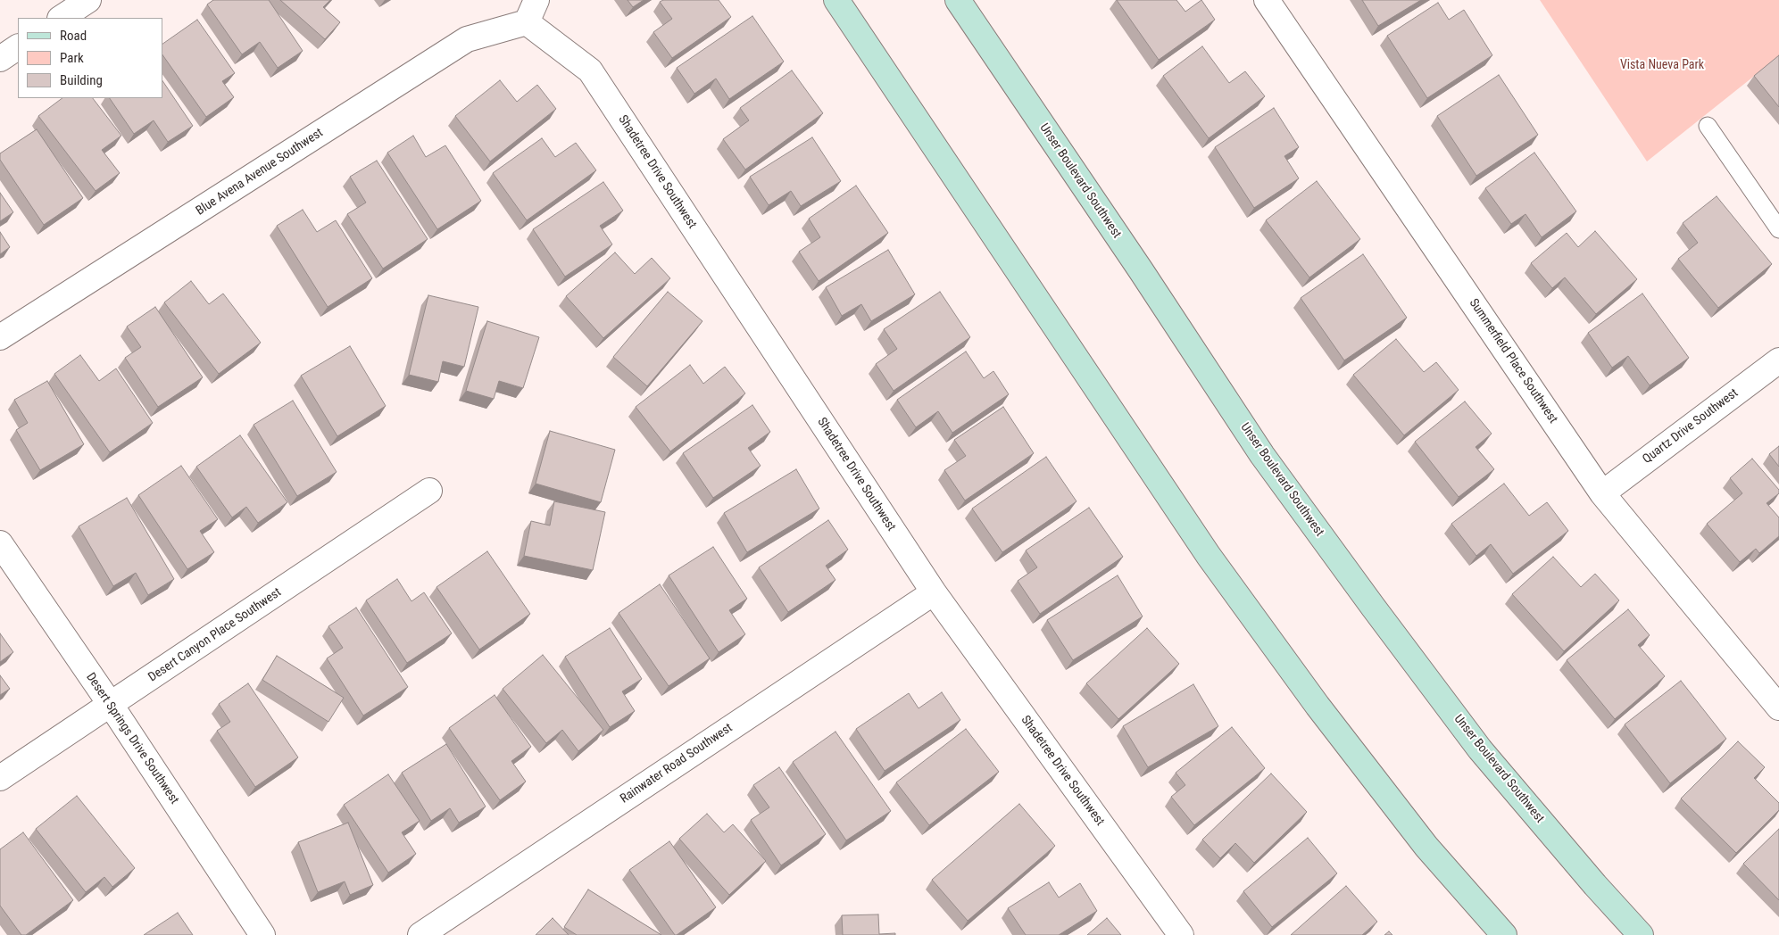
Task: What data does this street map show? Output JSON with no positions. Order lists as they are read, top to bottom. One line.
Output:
{"streets":{"main road":["Unser Boulevard Southwest"],"street":["Blue Avena Avenue Southwest","Shadetree Drive Southwest","Summerfield Place Southwest","Quartz Drive Southwest","Desert Canyon Place Southwest","Desert Springs Drive Southwest","Rainwater Road Southwest"]},"crossings":[["Blue Avena Avenue Southwest","Shadetree Drive Southwest"],["Shadetree Drive Southwest","Rainwater Road Southwest"],["Summerfield Place Southwest","Quartz Drive Southwest"],["Desert Canyon Place Southwest","Desert Springs Drive Southwest"]],"parks":["Vista Nueva Park"],"legend":["Road","Park","Building"]}
